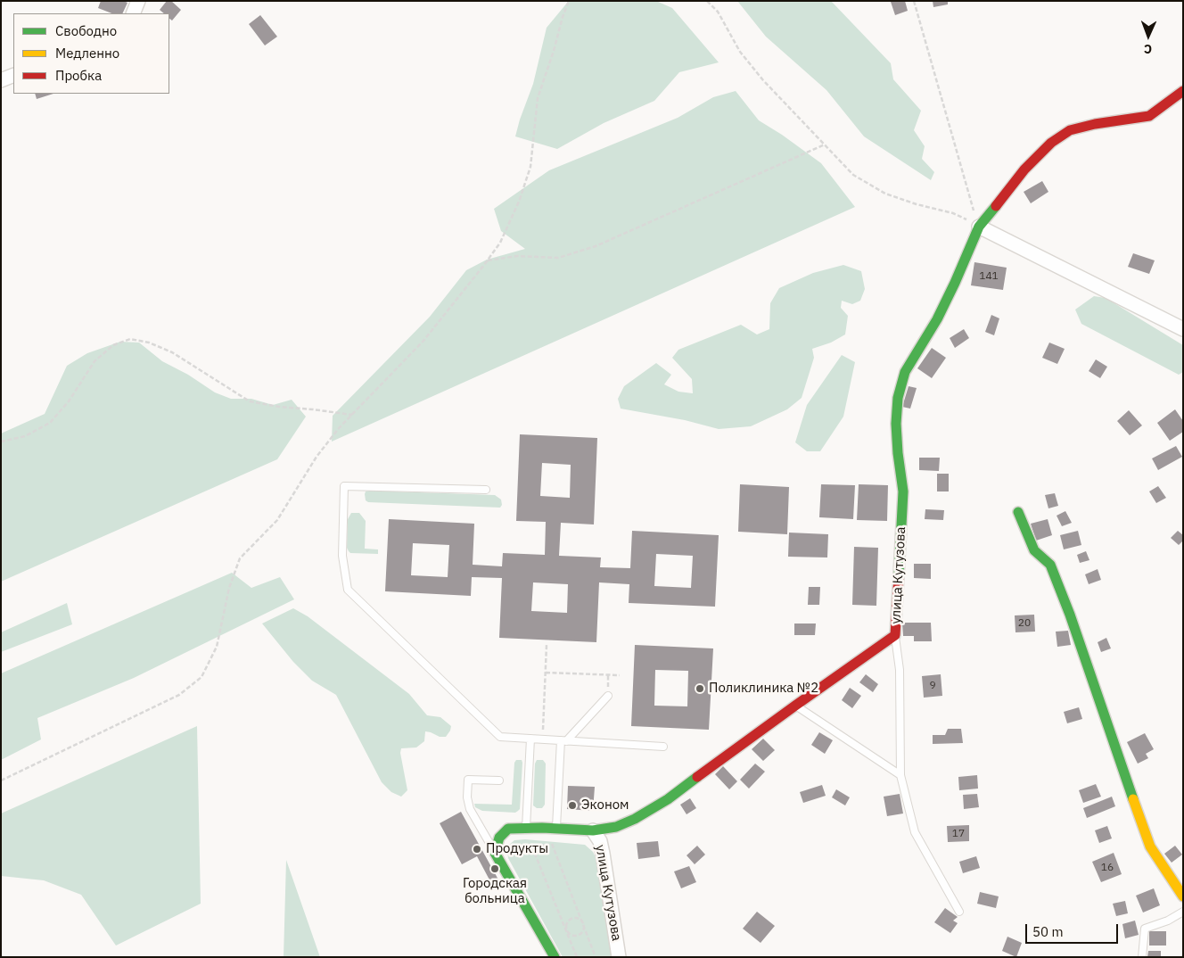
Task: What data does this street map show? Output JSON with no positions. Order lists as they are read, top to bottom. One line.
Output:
{"streets":{"street":["улица Кутузова"]},"places":["Поликлиника №2","Эконом","Продукты","Городская больница"],"house_numbers":["141","20","9","17","16"],"legend":["Свободно","Медленно","Пробка"],"scale_bar":"50 m","north":"bottom"}
